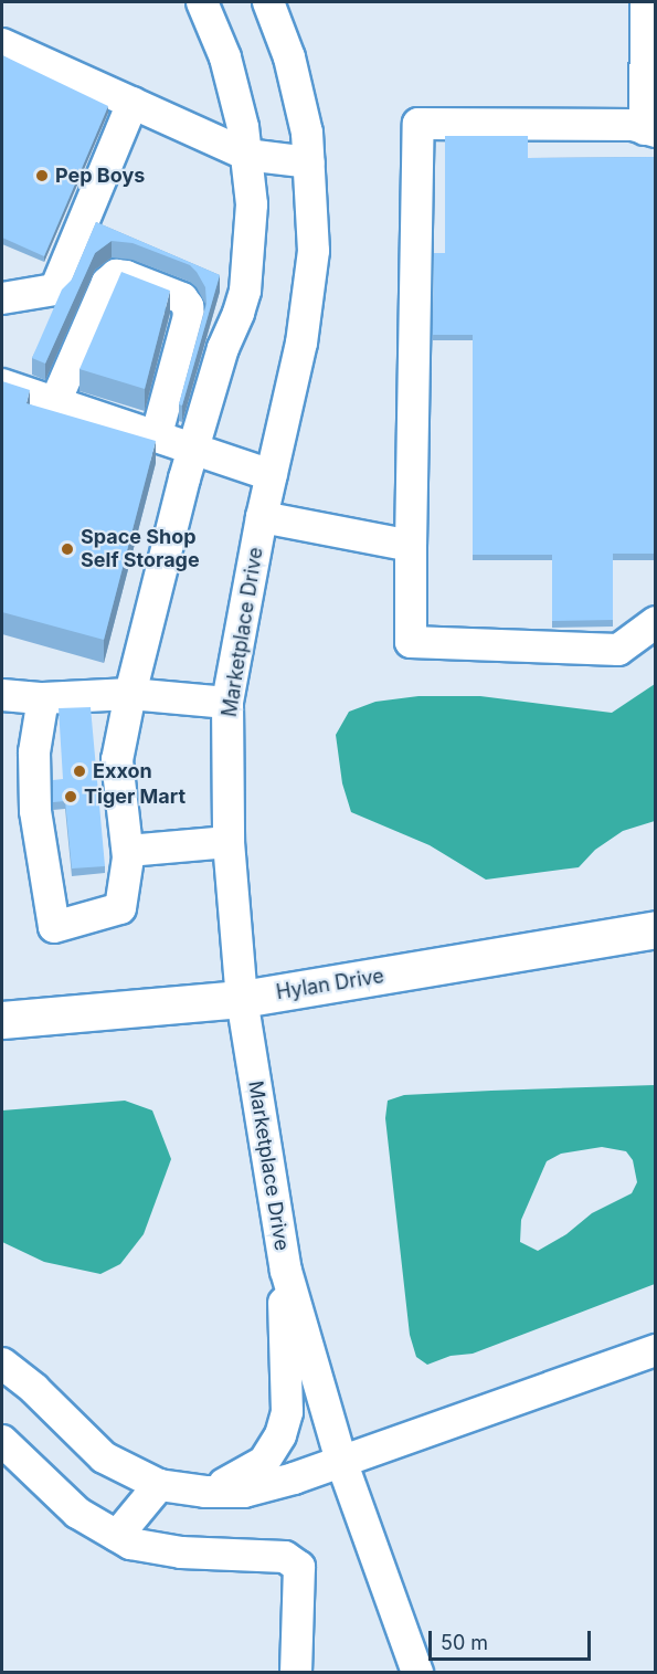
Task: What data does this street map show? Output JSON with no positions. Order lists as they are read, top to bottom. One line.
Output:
{"streets":{"main road":["Hylan Drive"],"street":["Marketplace Drive"]},"crossings":[["Marketplace Drive","Hylan Drive"]],"places":["Pep Boys","Space Shop Self Storage","Exxon","Tiger Mart"],"scale_bar":"50 m"}
